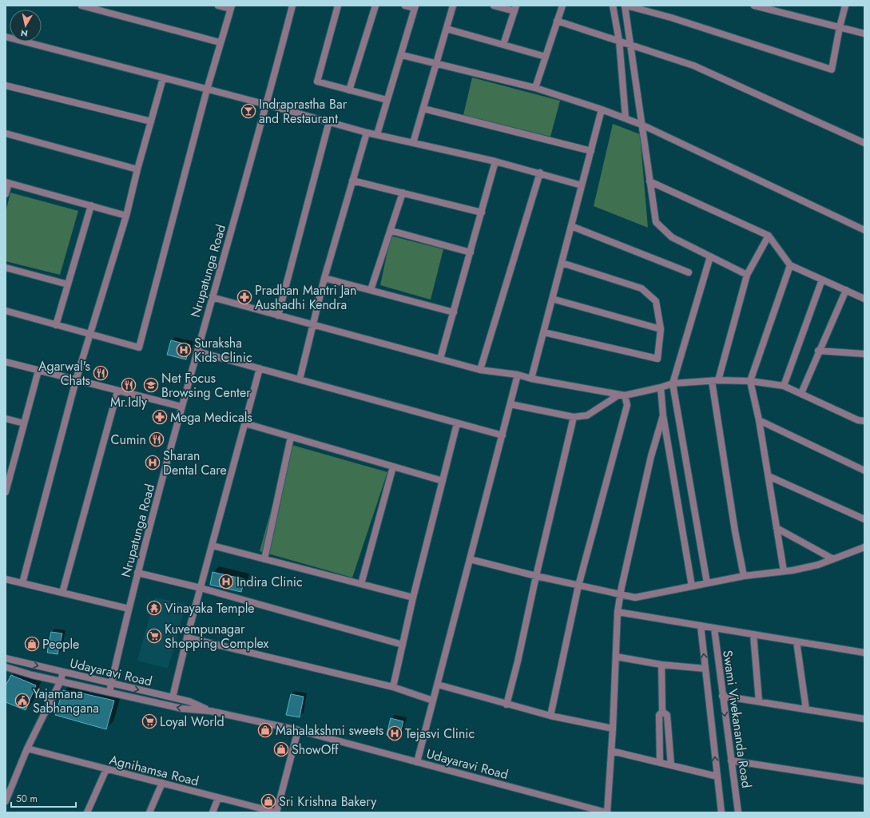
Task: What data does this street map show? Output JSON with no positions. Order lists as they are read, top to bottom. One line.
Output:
{"streets":{"street":["Nrupatunga Road","Udayaravi Road","Swami Vivekananda Road","Agnihamsa Road"]},"crossings":[["Nrupatunga Road","Udayaravi Road"]],"places":{"bar":["Indraprastha Bar and Restaurant"],"pharmacy":["Pradhan Mantri Jan Aushadhi Kendra","Mega Medicals"],"hospital":["Suraksha Kids Clinic","Sharan Dental Care","Indira Clinic","Tejasvi Clinic"],"restaurant":["Agarwal's Chats","Mr.Idly","Cumin"],"school or university":["Net Focus Browsing Center"],"temple":["Vinayaka Temple"],"supermarket":["Kuvempunagar Shopping Complex","Loyal World"],"shop":["People","Mahalakshmi sweets","ShowOff","Sri Krishna Bakery"],"public building":["Yajamana Sabhangana"]},"scale_bar":"50 m","north":"bottom"}
